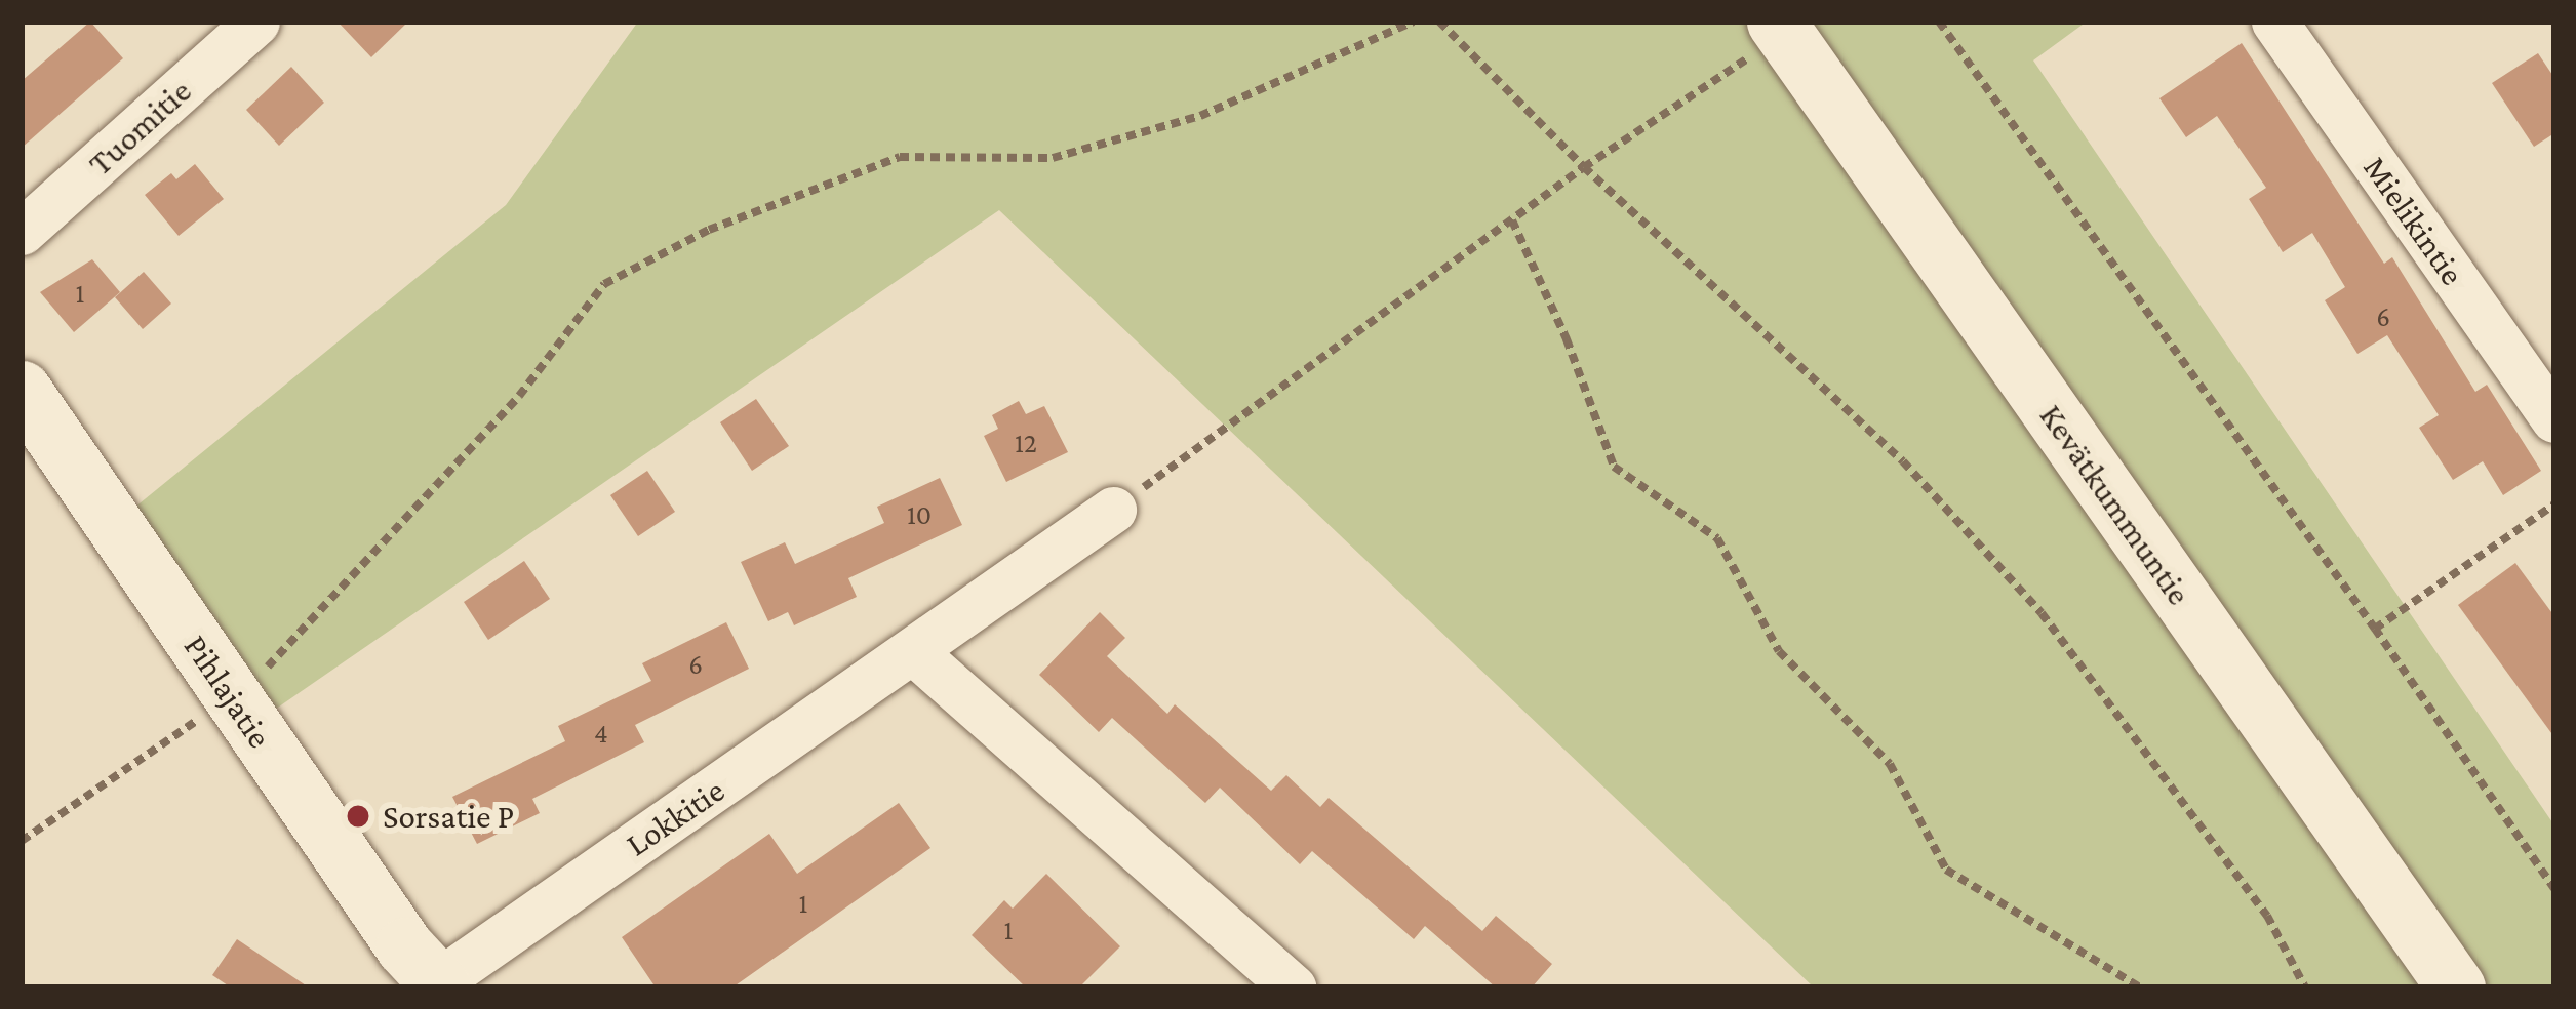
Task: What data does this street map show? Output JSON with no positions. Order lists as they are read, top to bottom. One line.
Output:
{"streets":{"street":["Tuomitie","Mielikintie","Kevätkummuntie","Pihlajatie","Lokkitie"]},"crossings":[["Pihlajatie","Lokkitie"]],"places":["Sorsatie P"],"house_numbers":["1","6","12","10","6","4","1","1"]}
